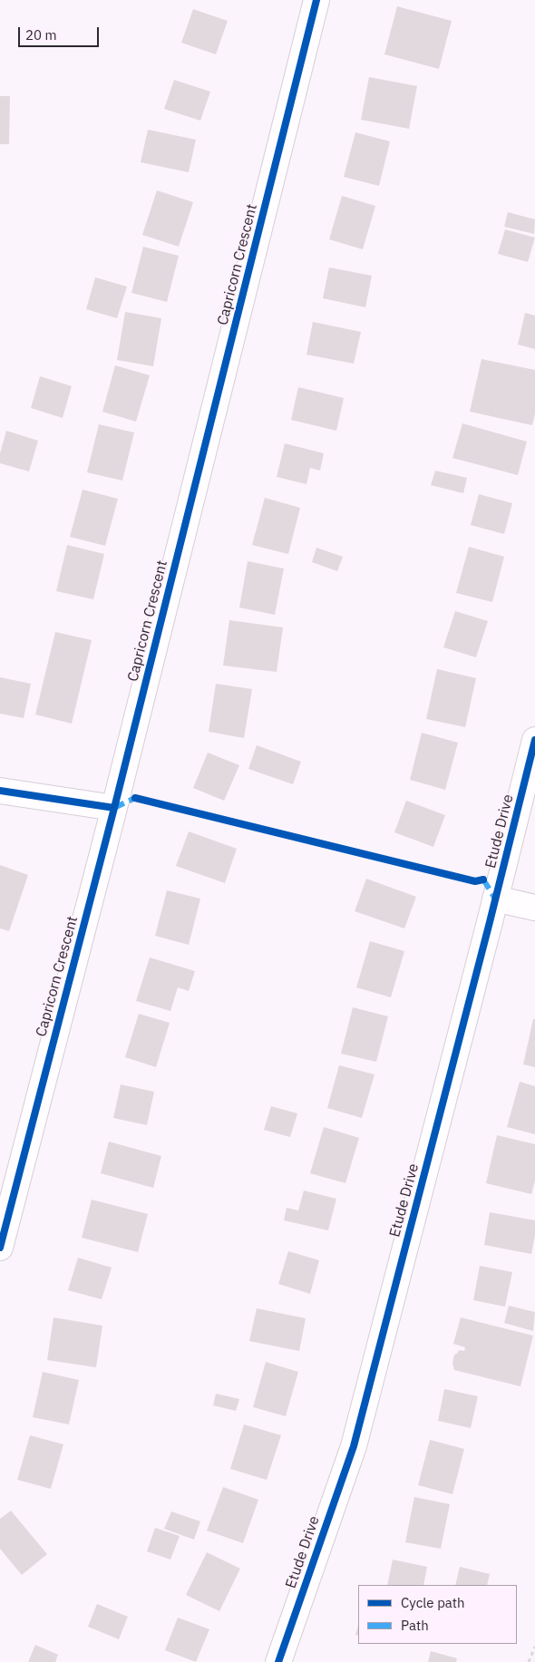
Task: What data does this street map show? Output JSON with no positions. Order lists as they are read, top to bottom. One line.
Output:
{"streets":{"street":["Capricorn Crescent","Etude Drive"]},"legend":["Cycle path","Path"],"scale_bar":"20 m"}
